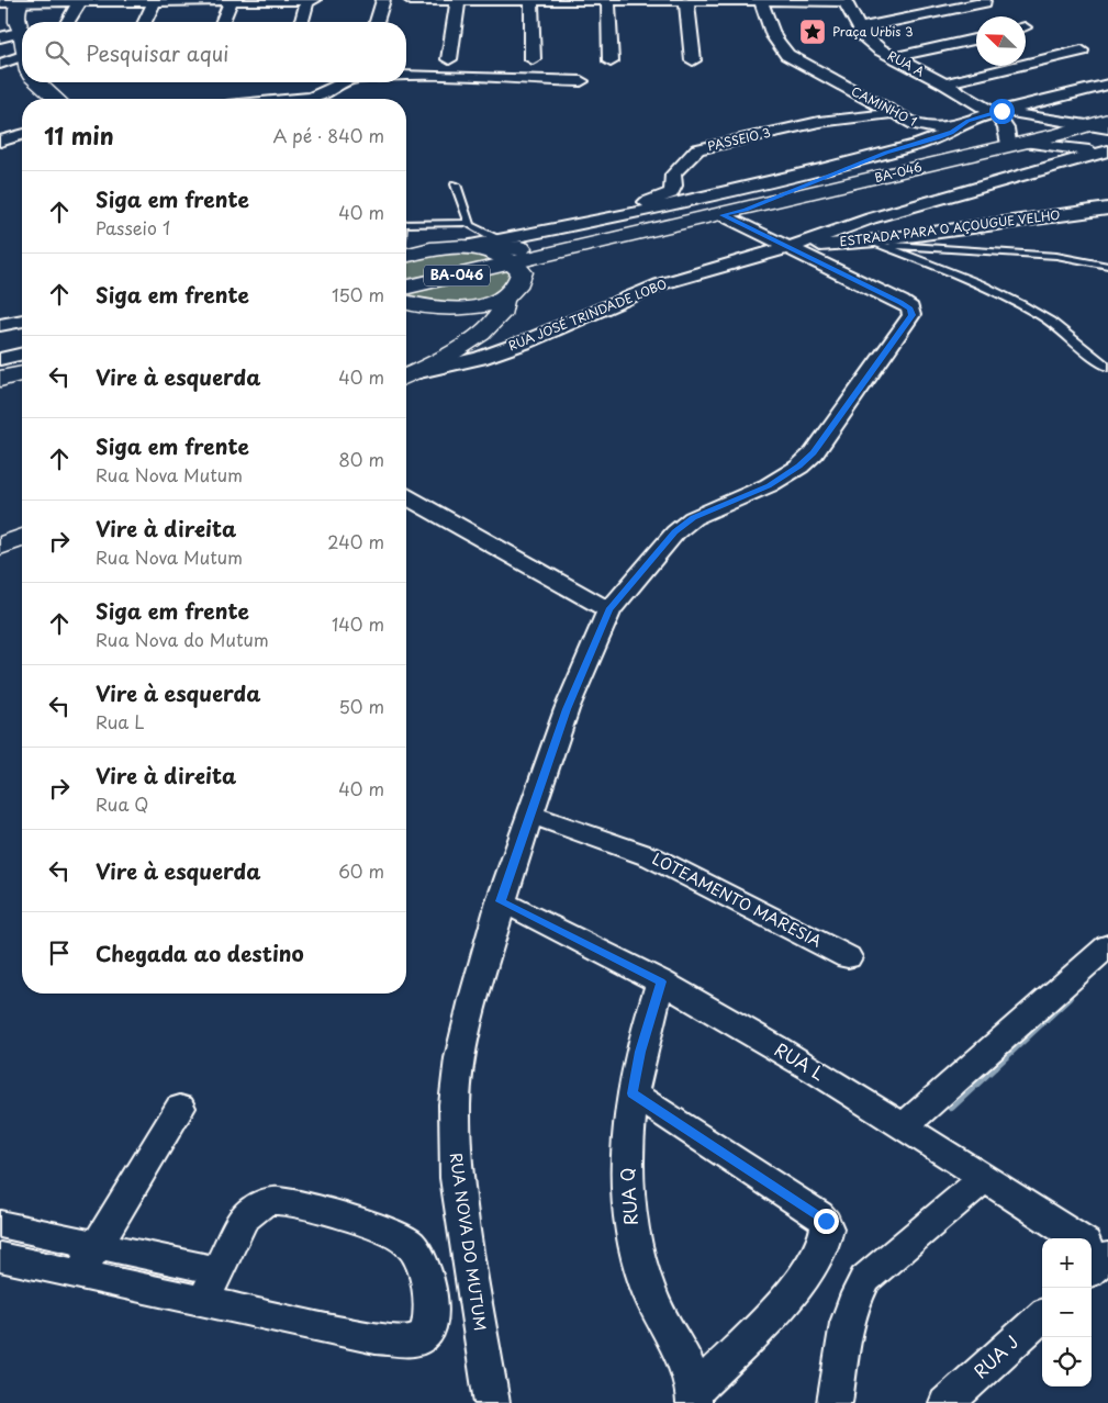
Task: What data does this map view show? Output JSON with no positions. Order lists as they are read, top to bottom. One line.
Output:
{"streets":{"main road":["BA-046"],"street":["RUA A","CAMINHO 1","PASSEIO 3","ESTRADA PARA O AÇOUGUE VELHO","RUA JOSÉ TRINDADE LOBO","LOTEAMENTO MARESIA","RUA L","RUA Q","RUA NOVA DO MUTUM","RUA J"]},"crossings":[["RUA A","BA-046"],["CAMINHO 1","PASSEIO 3"],["ESTRADA PARA O AÇOUGUE VELHO","RUA JOSÉ TRINDADE LOBO"],["ESTRADA PARA O AÇOUGUE VELHO","RUA NOVA DO MUTUM"],["RUA JOSÉ TRINDADE LOBO","RUA NOVA DO MUTUM"],["LOTEAMENTO MARESIA","RUA NOVA DO MUTUM"],["RUA L","RUA Q"],["RUA L","RUA NOVA DO MUTUM"]],"places":{"place":["Praça Urbis 3"]},"north":"top left","page":{"search":"Pesquisar aqui","heading":["11 min","A pé · 840 m"],"list":[["Siga em frente","Passeio 1","40 m"],["Siga em frente","150 m"],["Vire à esquerda","40 m"],["Siga em frente","Rua Nova Mutum","80 m"],["Vire à direita","Rua Nova Mutum","240 m"],["Siga em frente","Rua Nova do Mutum","140 m"],["Vire à esquerda","Rua L","50 m"],["Vire à direita","Rua Q","40 m"],["Vire à esquerda","60 m"],"Chegada ao destino"],"map_buttons":["+","−"]}}
